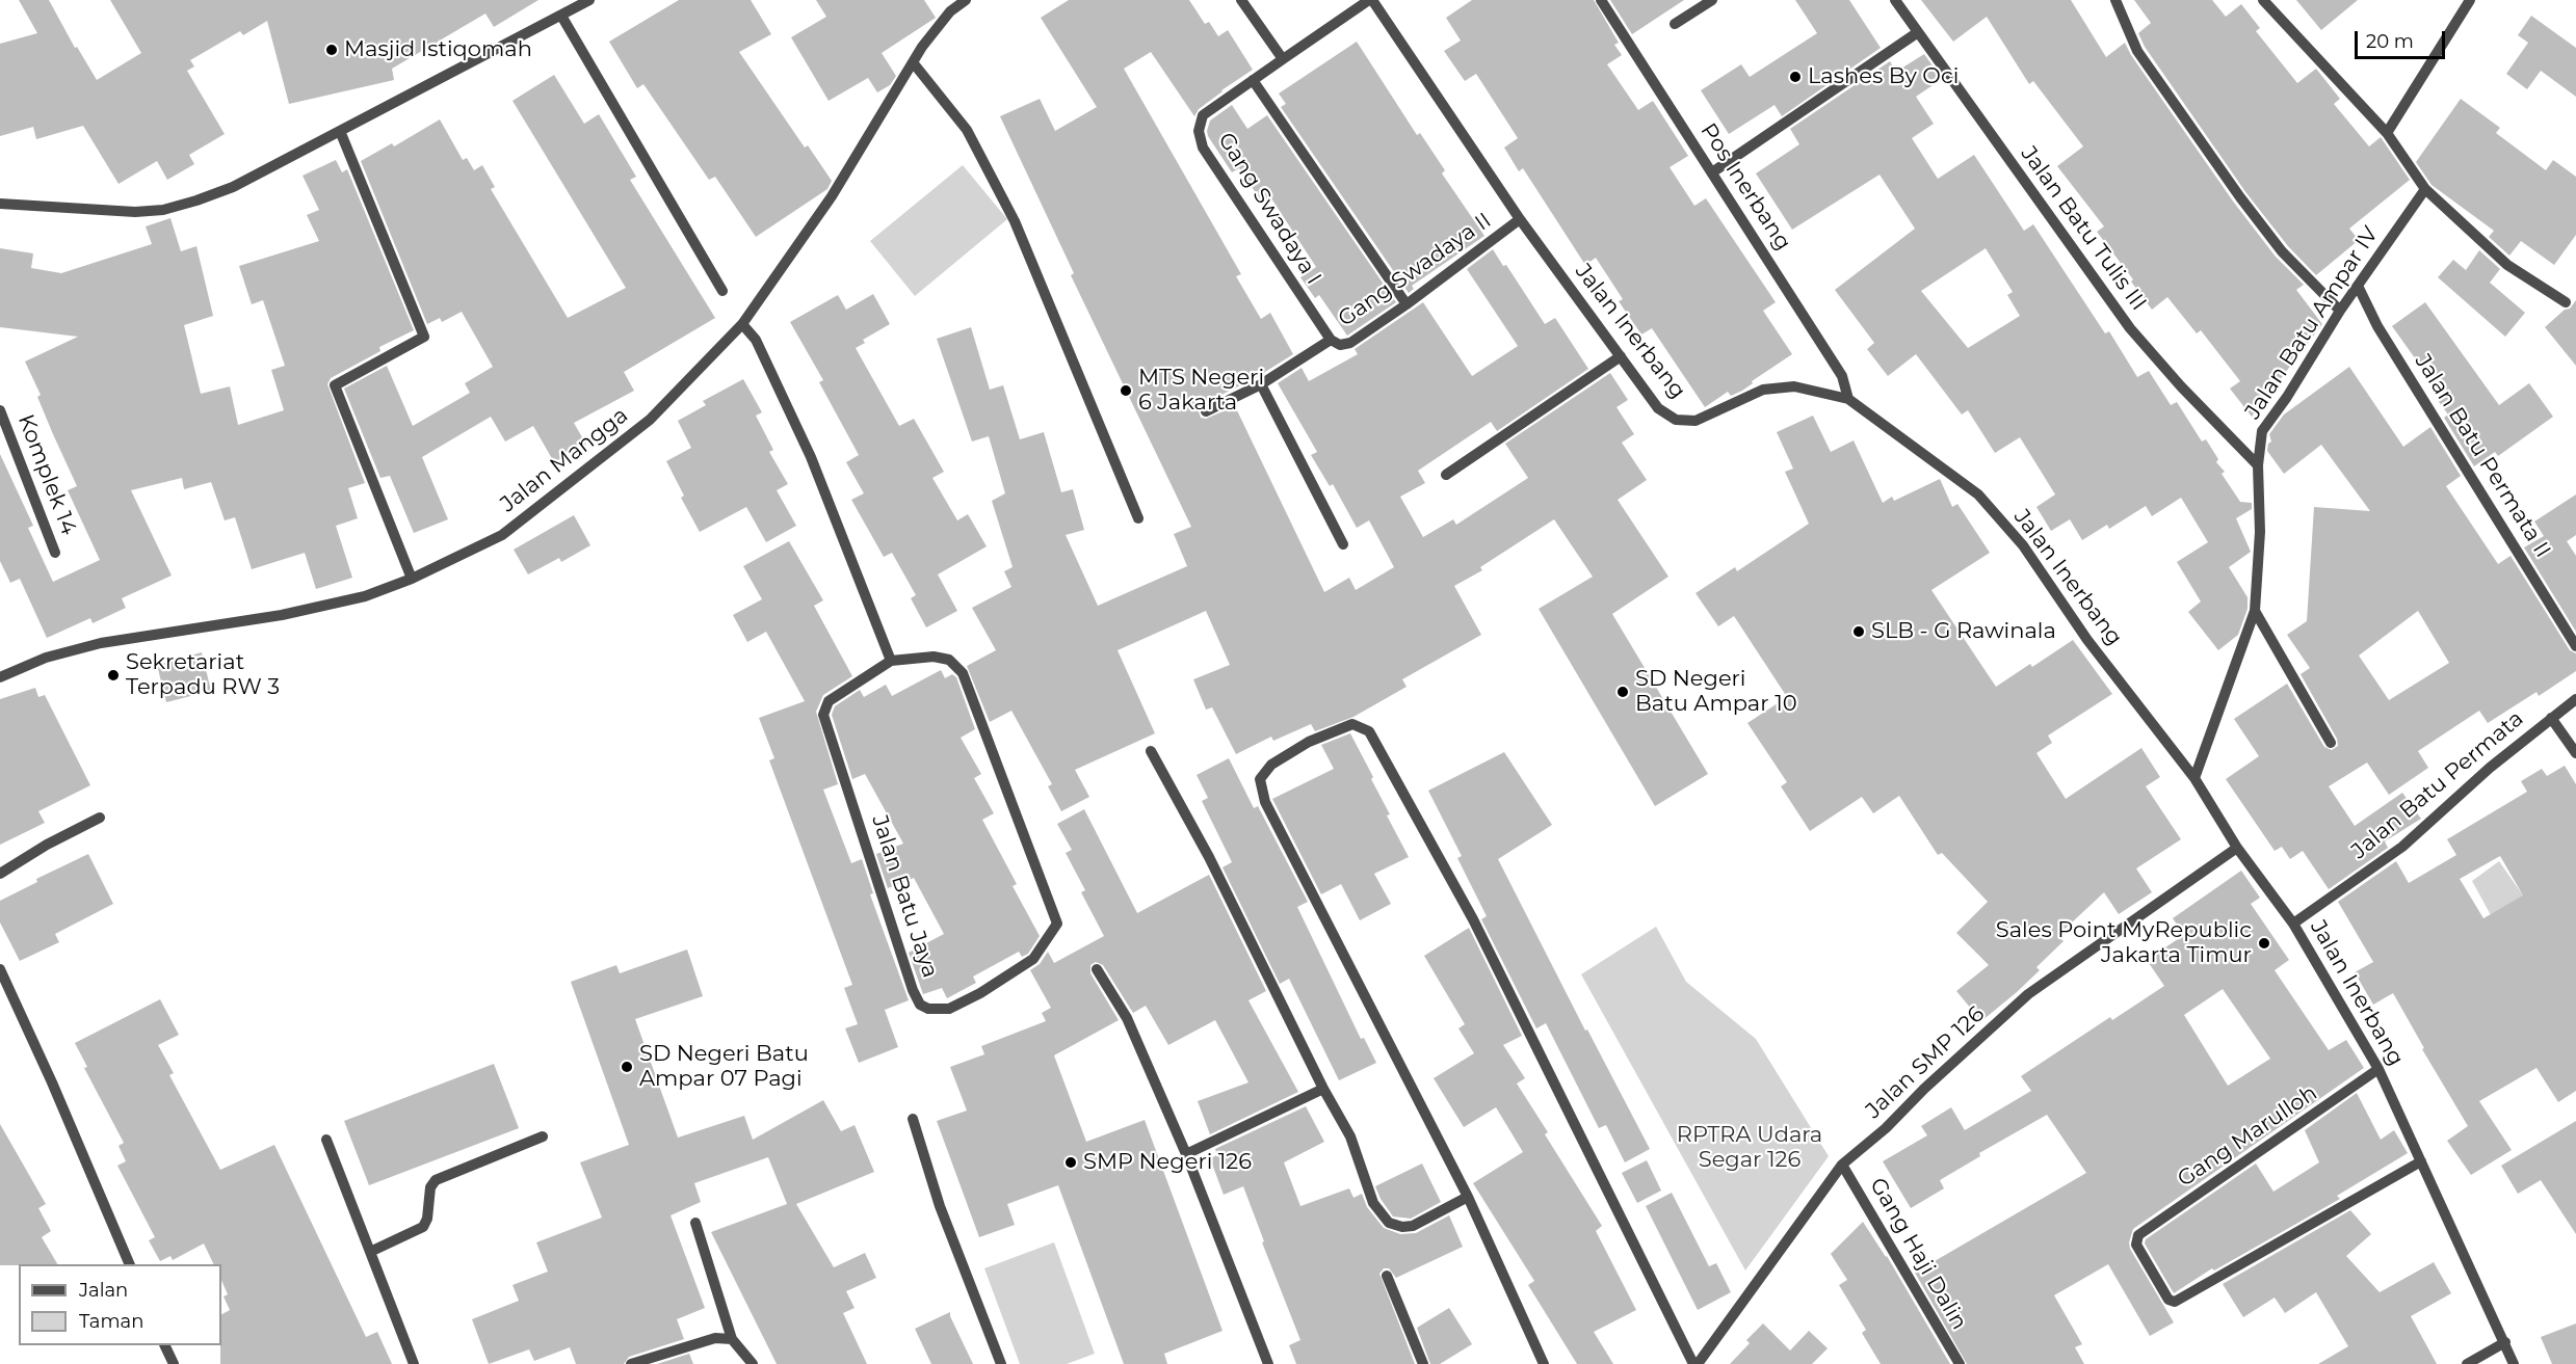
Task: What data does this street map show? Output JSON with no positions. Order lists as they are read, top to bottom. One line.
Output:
{"streets":{"street":["Pos Inerbang","Gang Swadaya I","Jalan Batu Tulis III","Gang Swadaya II","Jalan Batu Ampar IV","Jalan Inerbang","Jalan Batu Permata II","Jalan Mangga","Komplek 14","Jalan Batu Permata","Jalan Batu Jaya","Jalan SMP 126","Gang Marulloh","Gang Haji Dalin"]},"crossings":[["Pos Inerbang","Jalan Inerbang"],["Gang Swadaya I","Gang Swadaya II"],["Gang Swadaya I","Jalan Inerbang"],["Jalan Batu Tulis III","Jalan Batu Ampar IV"],["Gang Swadaya II","Jalan Inerbang"],["Jalan Batu Ampar IV","Jalan Inerbang"],["Jalan Batu Ampar IV","Jalan Batu Permata II"],["Jalan Inerbang","Jalan Batu Permata"],["Jalan Inerbang","Jalan SMP 126"],["Jalan Inerbang","Gang Marulloh"],["Jalan SMP 126","Gang Haji Dalin"]],"parks":["RPTRA Udara Segar 126"],"places":["Masjid Istiqomah","Lashes By Oci","MTS Negeri 6 Jakarta","SLB - G Rawinala","Sekretariat Terpadu RW 3","SD Negeri Batu Ampar 10","Sales Point MyRepublic Jakarta Timur","SD Negeri Batu Ampar 07 Pagi","SMP Negeri 126"],"legend":["Jalan","Taman"],"scale_bar":"20 m"}
